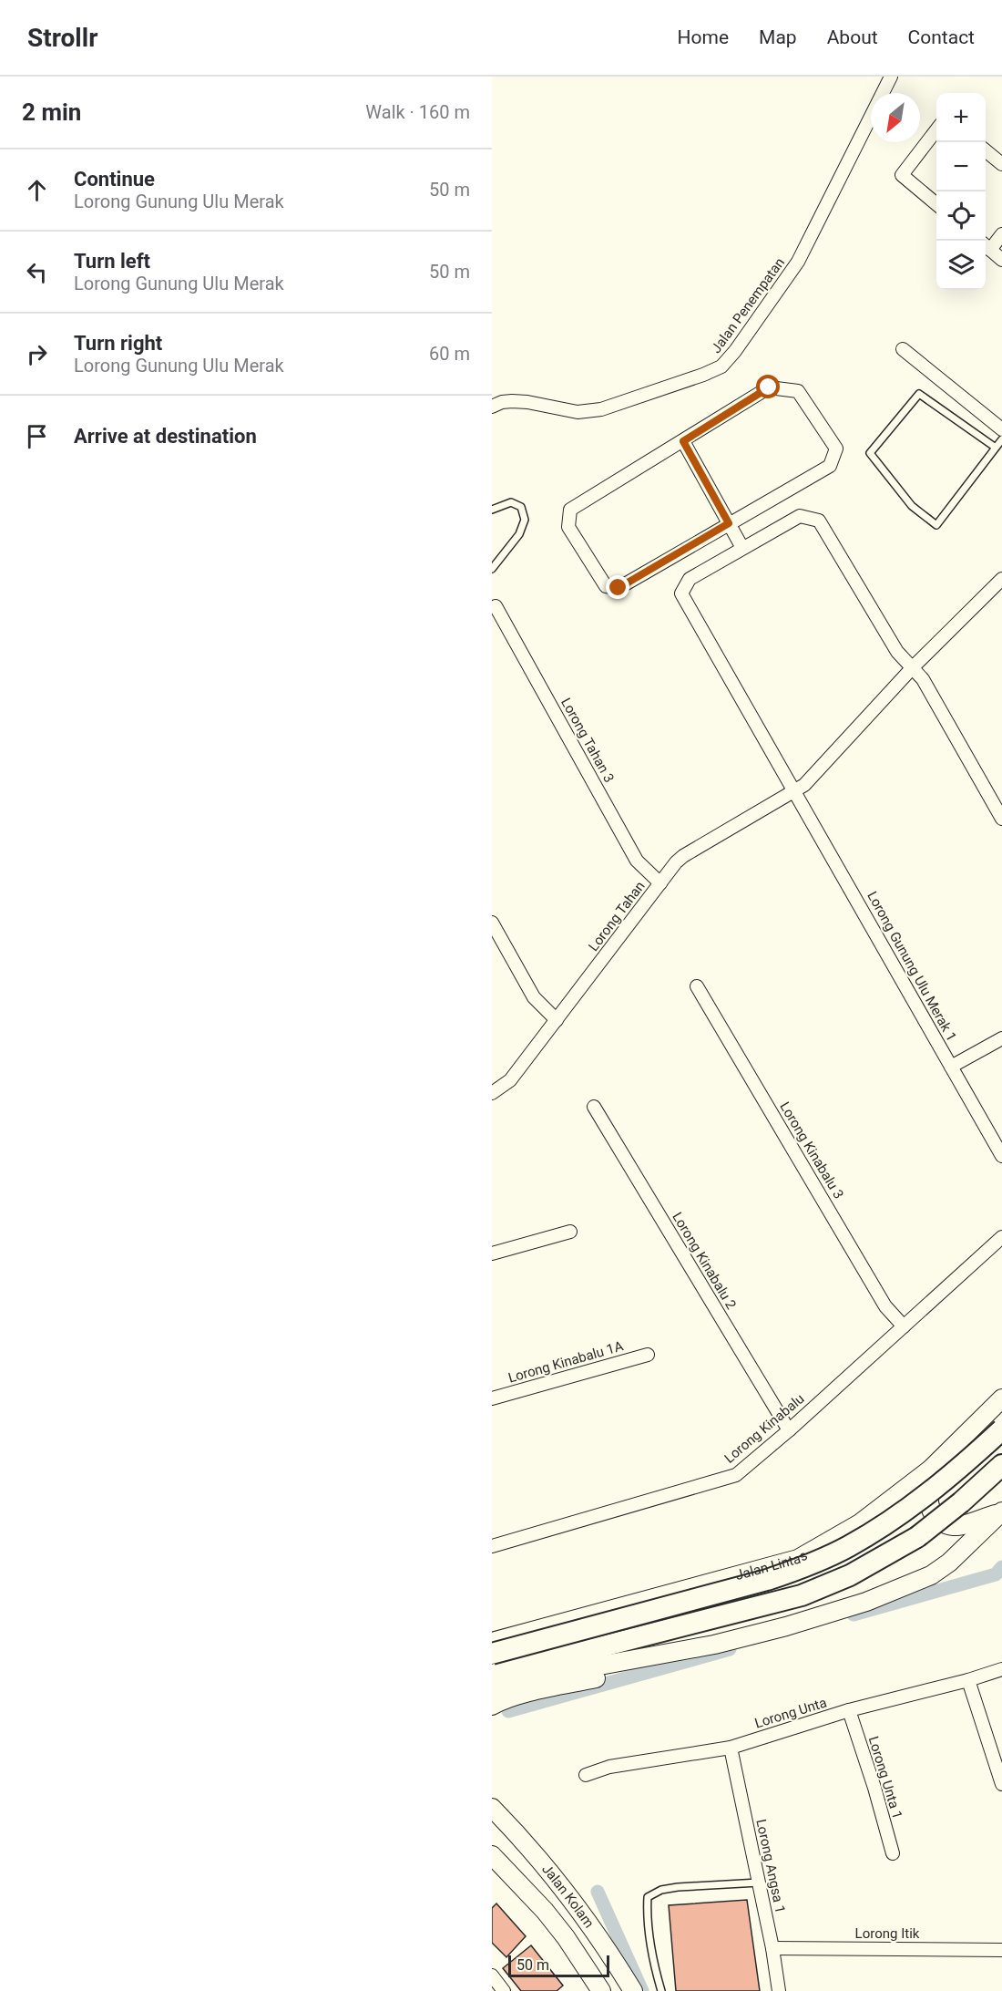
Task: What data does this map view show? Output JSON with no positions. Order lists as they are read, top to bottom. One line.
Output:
{"streets":{"highway":["Jalan Lintas"],"main road":["Jalan Kolam"],"street":["Jalan Penempatan","Lorong Tahan 3","Lorong Tahan","Lorong Gunung Ulu Merak 1","Lorong Kinabalu 3","Lorong Kinabalu 2","Lorong Kinabalu 1A","Lorong Kinabalu","Lorong Unta","Lorong Unta 1","Lorong Angsa 1","Lorong Itik"]},"crossings":[["Lorong Tahan 3","Lorong Tahan"],["Lorong Tahan","Lorong Gunung Ulu Merak 1"],["Lorong Kinabalu 3","Lorong Kinabalu"],["Lorong Kinabalu 2","Lorong Kinabalu"],["Lorong Unta","Lorong Unta 1"],["Lorong Unta","Lorong Angsa 1"],["Lorong Angsa 1","Lorong Itik"]],"scale_bar":"50 m","north":"bottom left","page":{"header":"Strollr","nav":["Home","Map","About","Contact"],"heading":["2 min","Walk · 160 m"],"map_buttons":["+","−"],"list":[["Continue","Lorong Gunung Ulu Merak","50 m"],["Turn left","Lorong Gunung Ulu Merak","50 m"],["Turn right","Lorong Gunung Ulu Merak","60 m"],"Arrive at destination"],"scale":"50 m"}}
